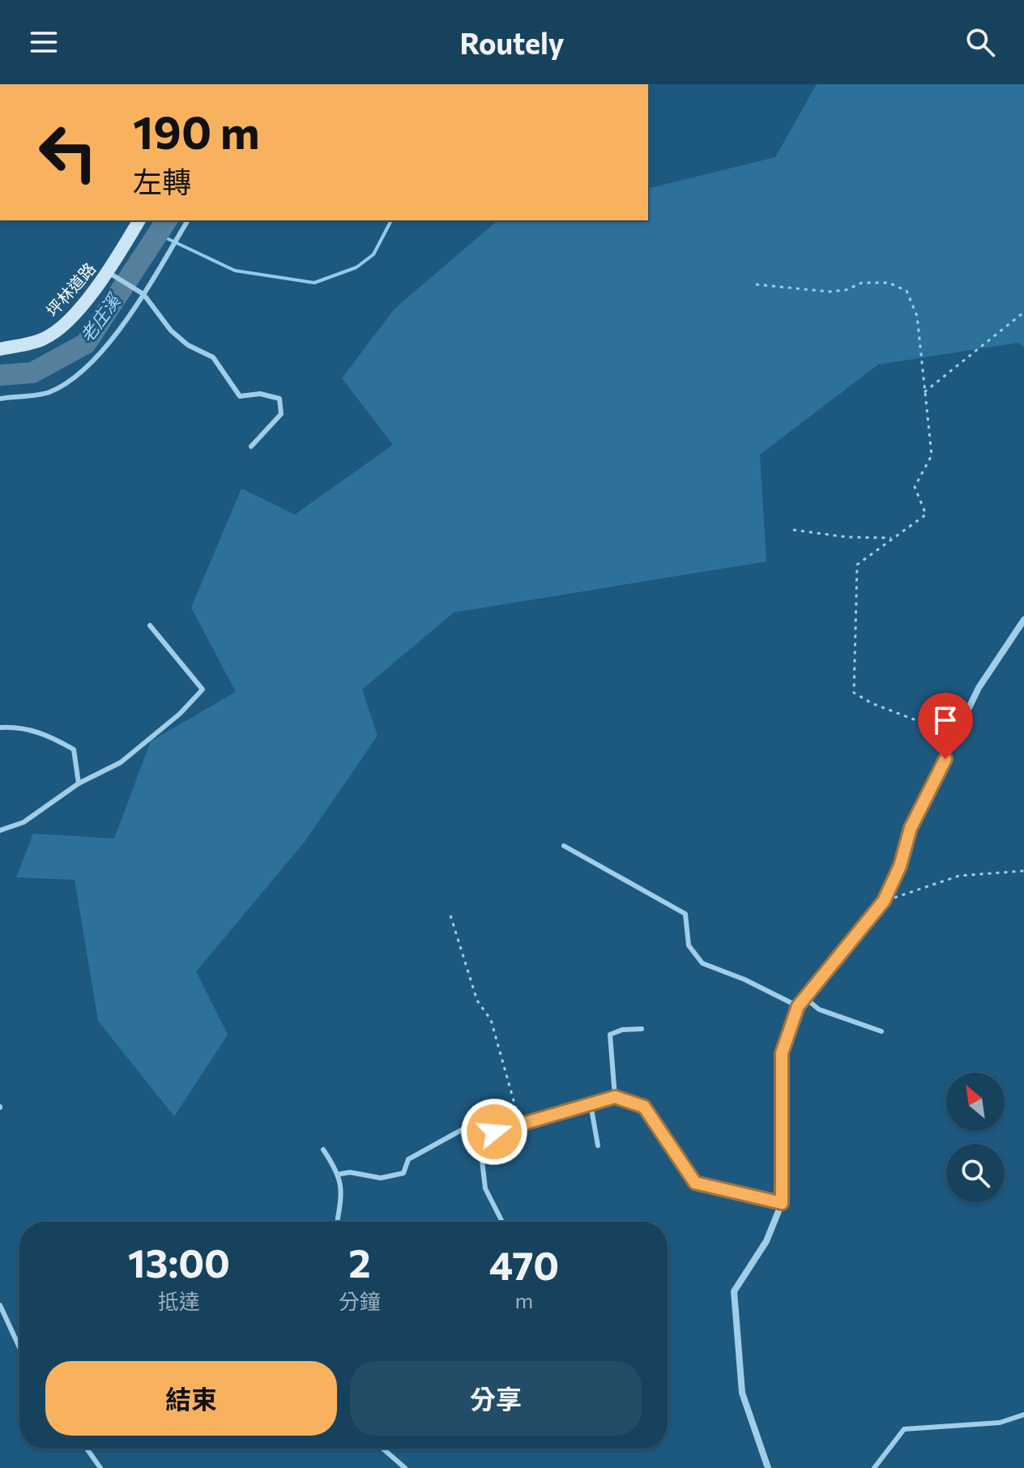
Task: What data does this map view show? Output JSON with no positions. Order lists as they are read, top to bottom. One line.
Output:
{"streets":{"street":["坪林道路"]},"water":["老庄溪"],"north":"top left","page":{"header":"Routely","turn":["190 m","左轉"],"eta":["13:00","抵達","2","分鐘","470","m"],"buttons":["結束","分享"]}}
